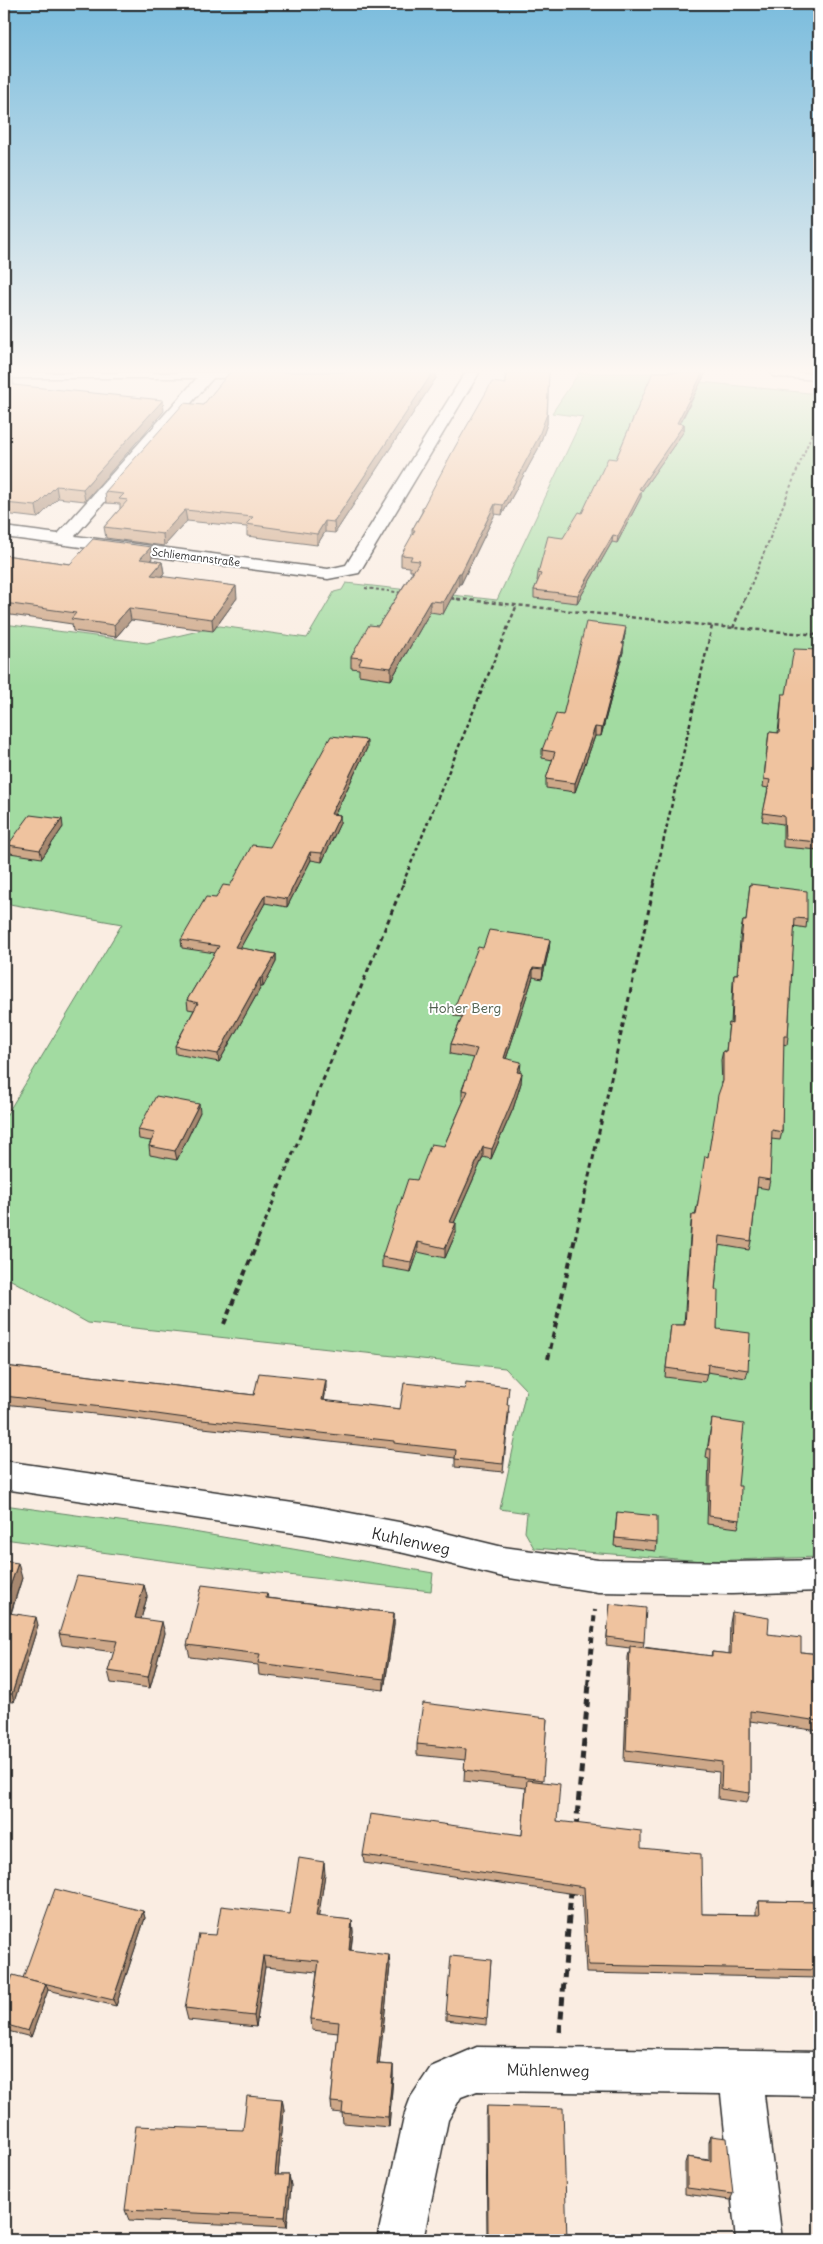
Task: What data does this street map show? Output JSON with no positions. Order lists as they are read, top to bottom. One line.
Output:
{"streets":{"street":["Schliemannstraße","Kuhlenweg","Mühlenweg"]},"parks":["Hoher Berg"]}
